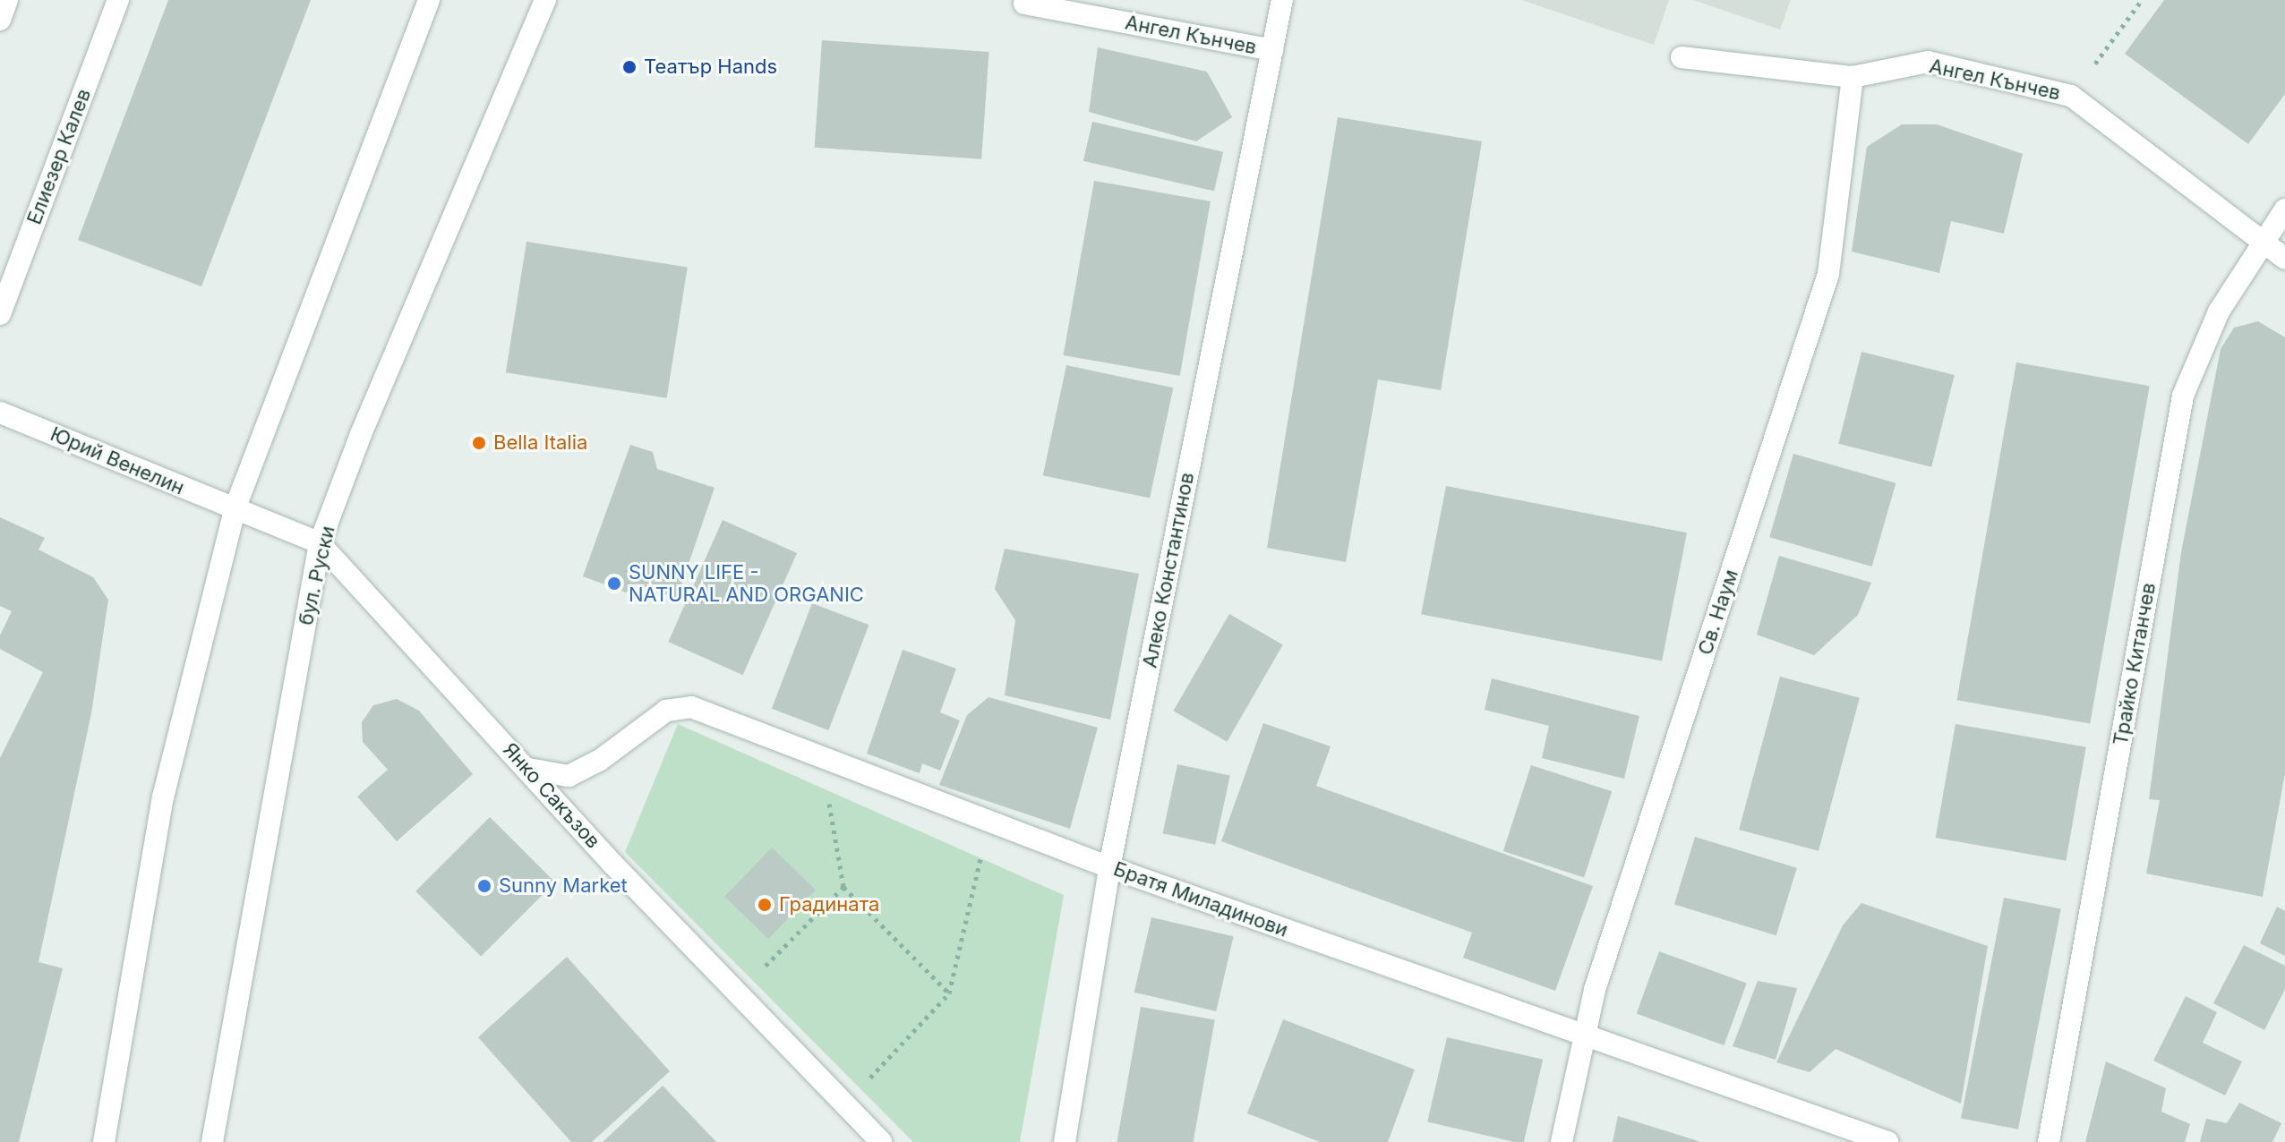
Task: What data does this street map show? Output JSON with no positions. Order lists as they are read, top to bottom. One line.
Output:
{"streets":{"street":["Ангел Кънчев","Елиезер Калев","Юрий Венелин","Алеко Константинов","бул. Руски","Св. Наум","Трайко Китанчев","Янко Сакъзов","Братя Миладинови"]},"crossings":[["Ангел Кънчев","Алеко Константинов"],["Ангел Кънчев","Св. Наум"],["Ангел Кънчев","Трайко Китанчев"],["Юрий Венелин","Янко Сакъзов"],["Алеко Константинов","Братя Миладинови"],["бул. Руски","Янко Сакъзов"],["Св. Наум","Братя Миладинови"],["Янко Сакъзов","Братя Миладинови"]],"places":["Театър Hands","Bella Italia","SUNNY LIFE - NATURAL AND ORGANIC","Sunny Market","Градината"]}
